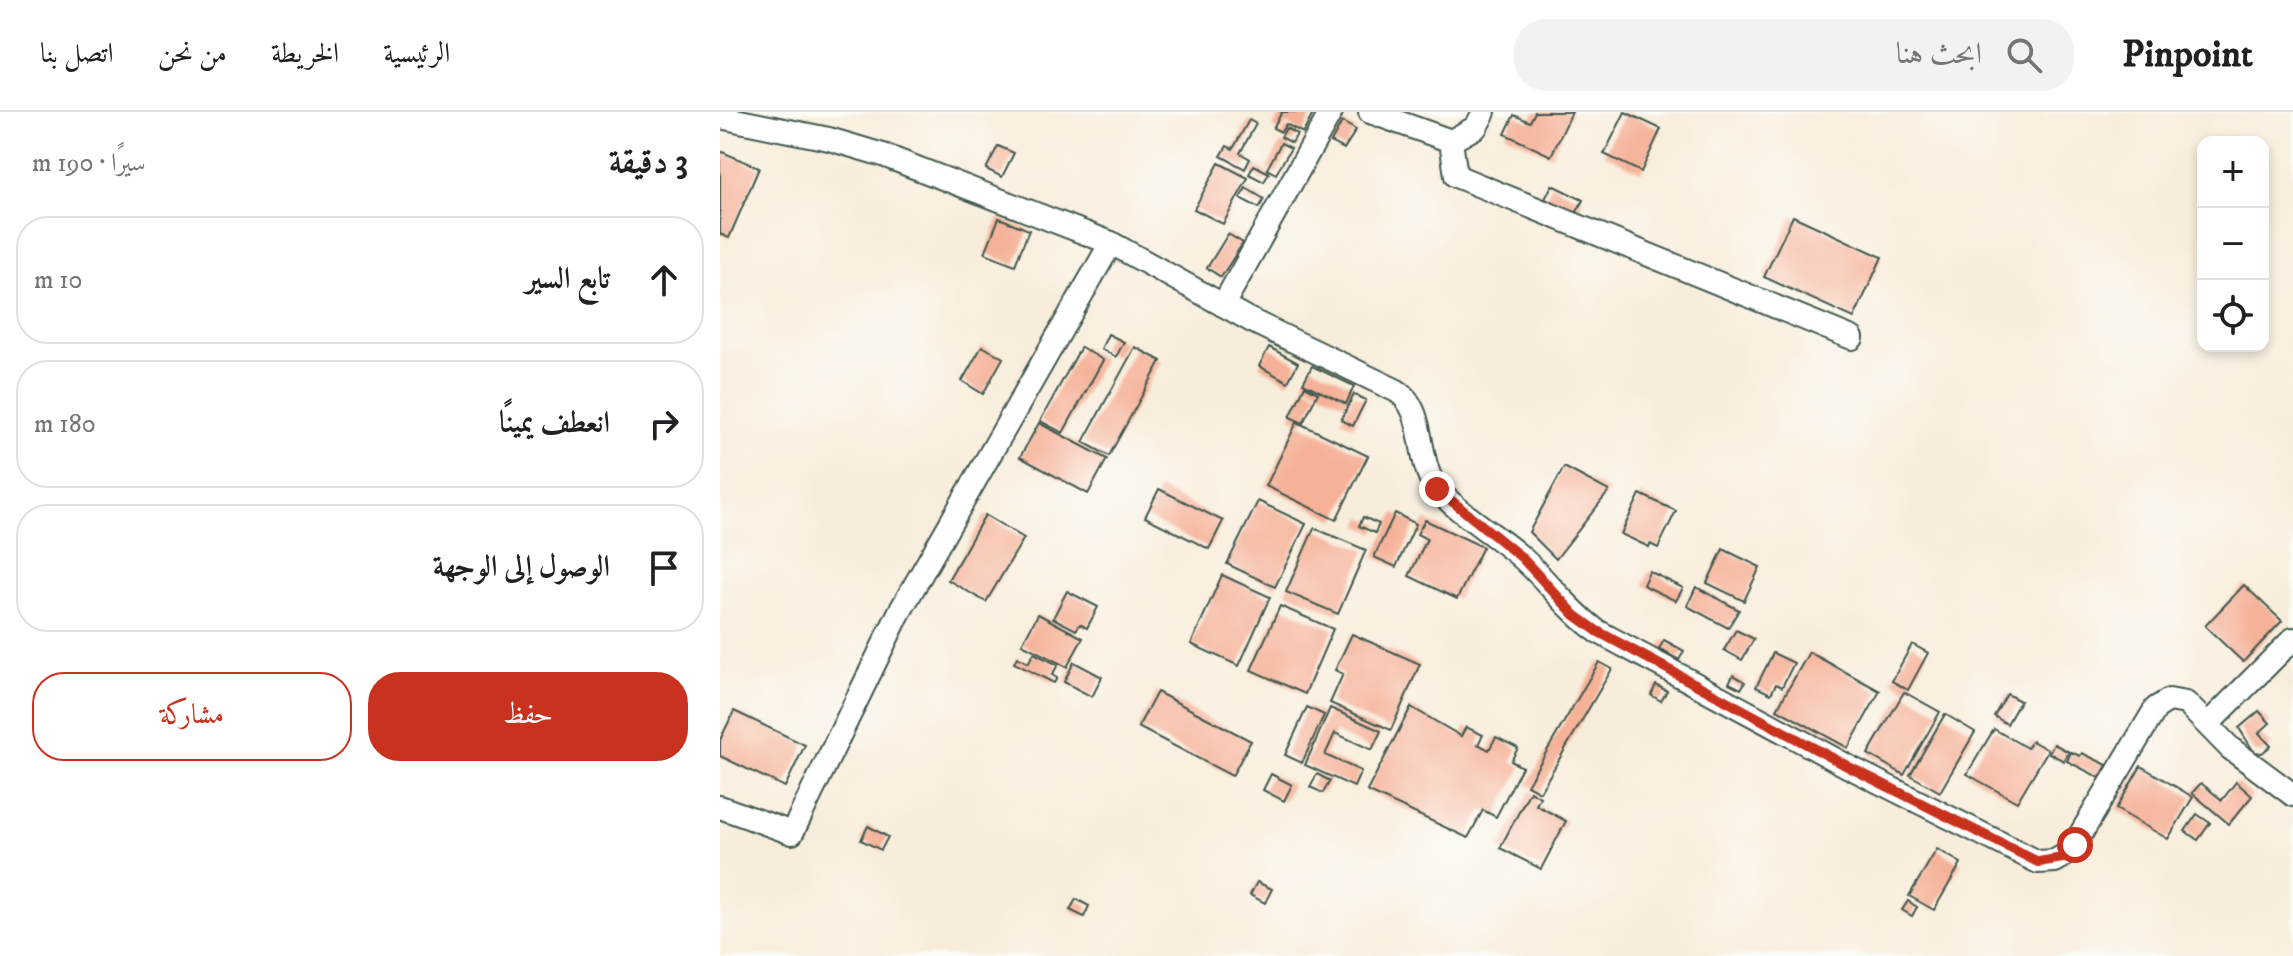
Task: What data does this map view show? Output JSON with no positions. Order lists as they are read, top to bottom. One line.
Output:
{"page":{"header":"Pinpoint","search":"ابحث هنا","nav":["الرئيسية","الخريطة","من نحن","اتصل بنا"],"heading":["3 دقيقة","سيرًا · 190 m"],"map_buttons":["+","−"],"list":[["تابع السير","10 m"],["انعطف يمينًا","180 m"],"الوصول إلى الوجهة"],"buttons":["حفظ","مشاركة"]}}
